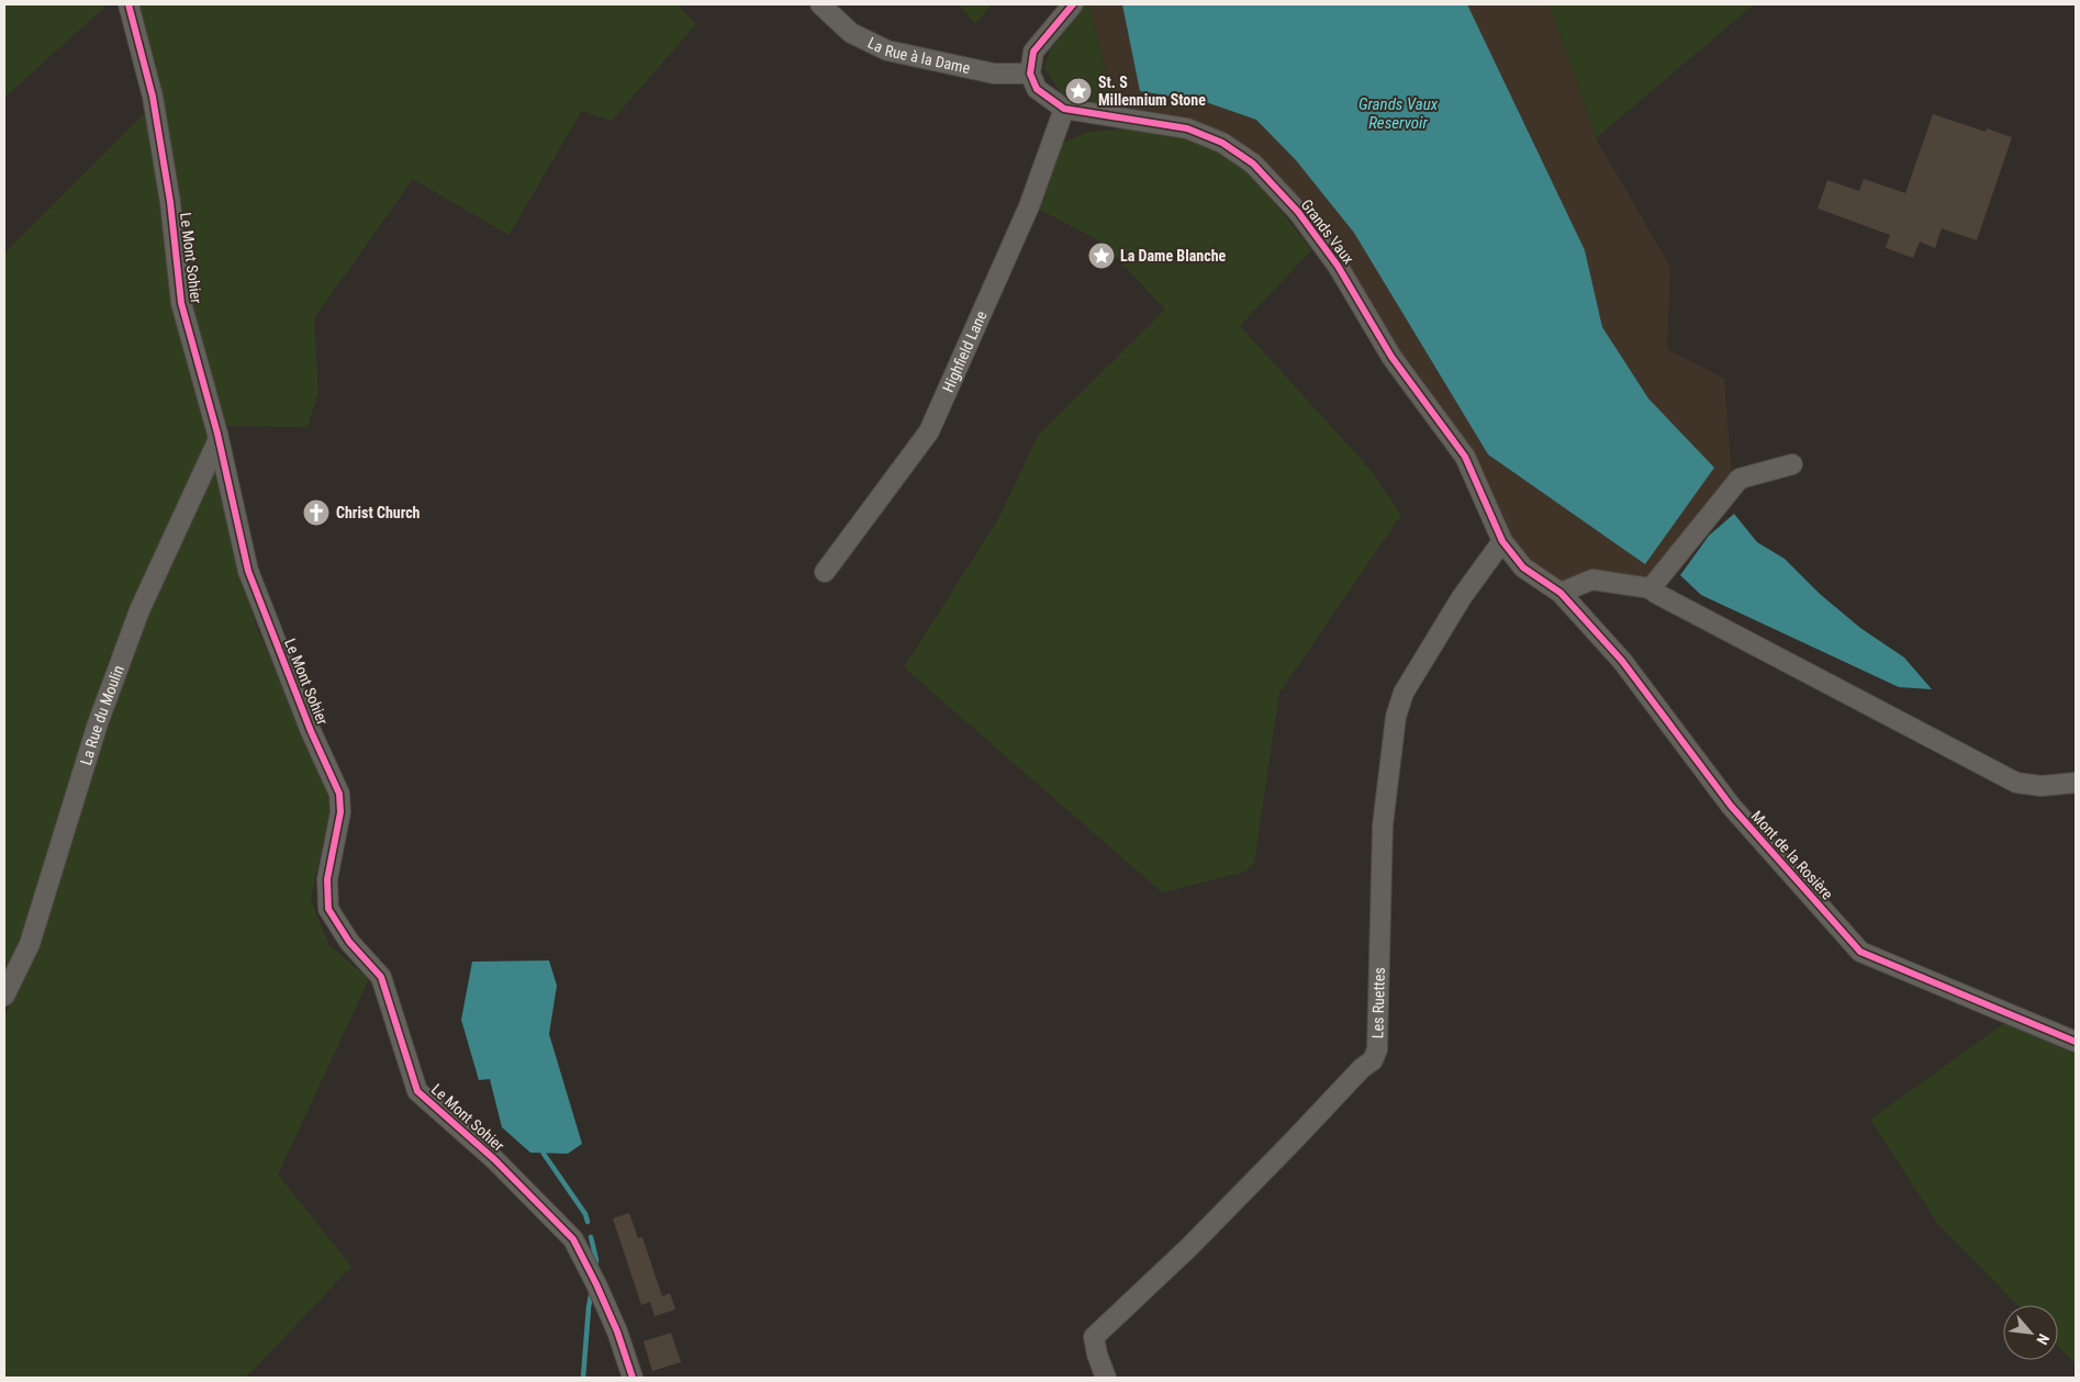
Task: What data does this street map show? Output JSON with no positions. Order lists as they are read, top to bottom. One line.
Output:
{"streets":{"street":["La Rue à la Dame","Grands Vaux","Le Mont Sohier","Highfield Lane","La Rue du Moulin","Mont de la Rosière","Les Ruettes"]},"crossings":[["La Rue à la Dame","Grands Vaux"],["Grands Vaux","Highfield Lane"],["Grands Vaux","Mont de la Rosière"],["Grands Vaux","Les Ruettes"],["Le Mont Sohier","La Rue du Moulin"]],"water":["Grands Vaux Reservoir"],"places":{"place":["St. S Millennium Stone","La Dame Blanche"],"church":["Christ Church"]},"north":"bottom right"}
